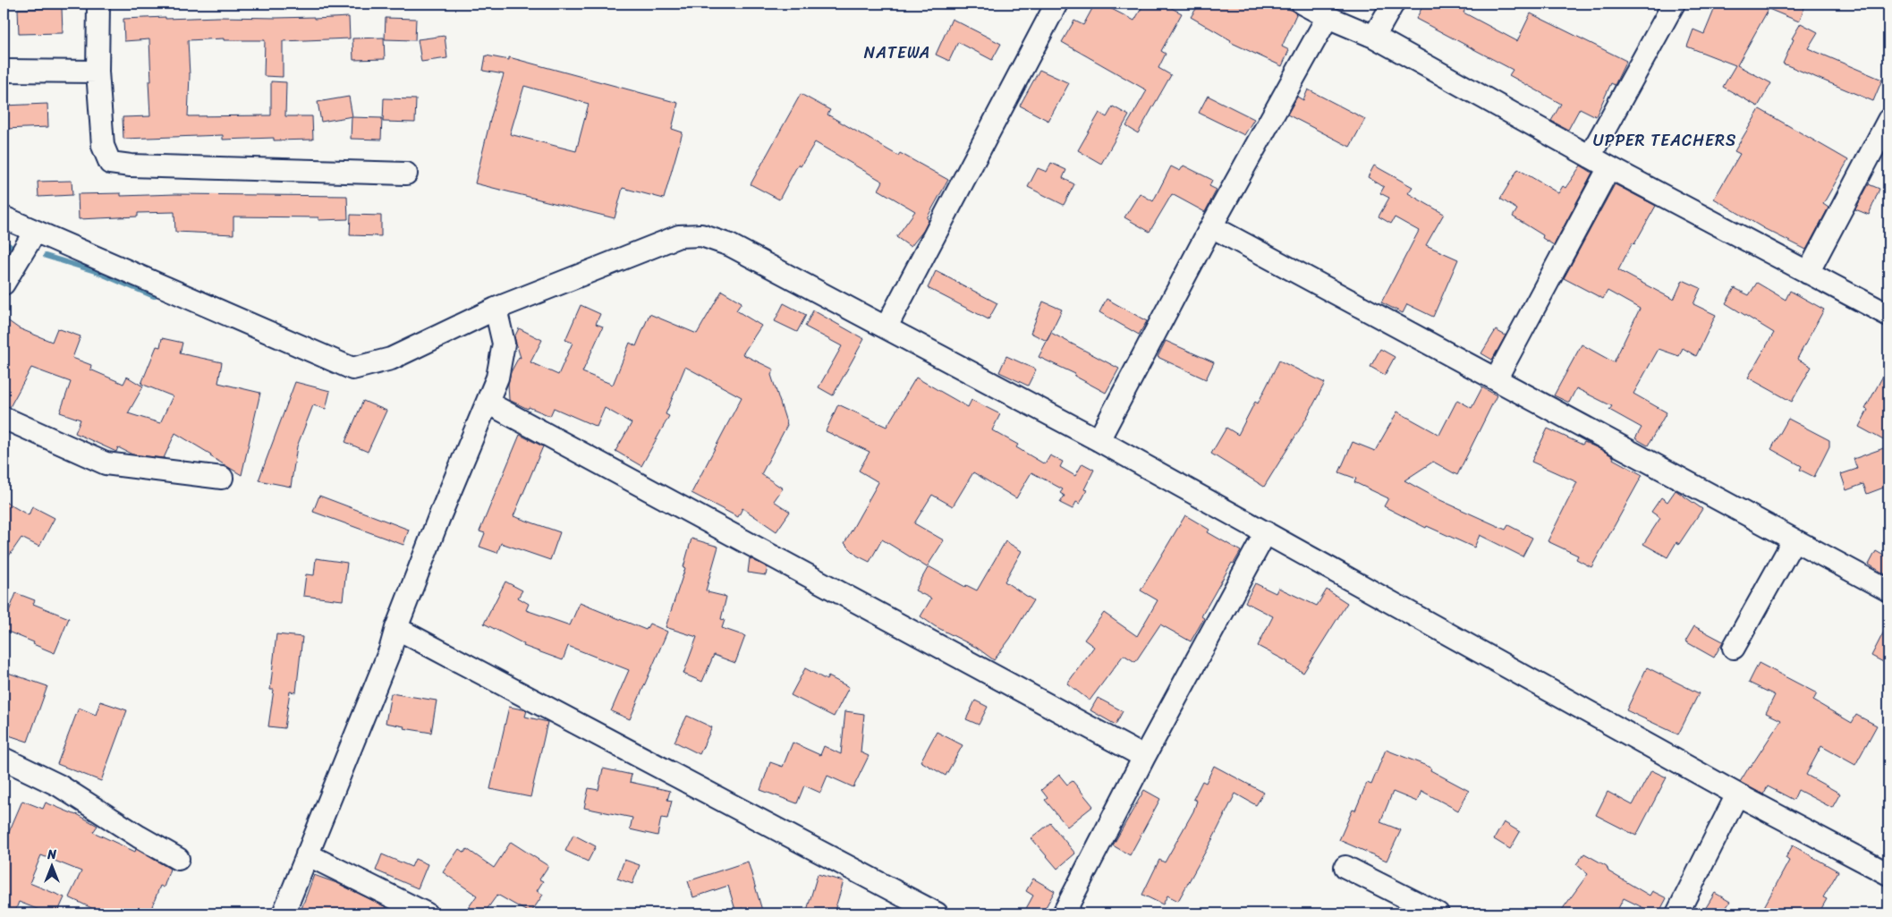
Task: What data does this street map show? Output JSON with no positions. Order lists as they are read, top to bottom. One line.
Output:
{"districts":["NATEWA","UPPER TEACHERS"],"north":"top"}
